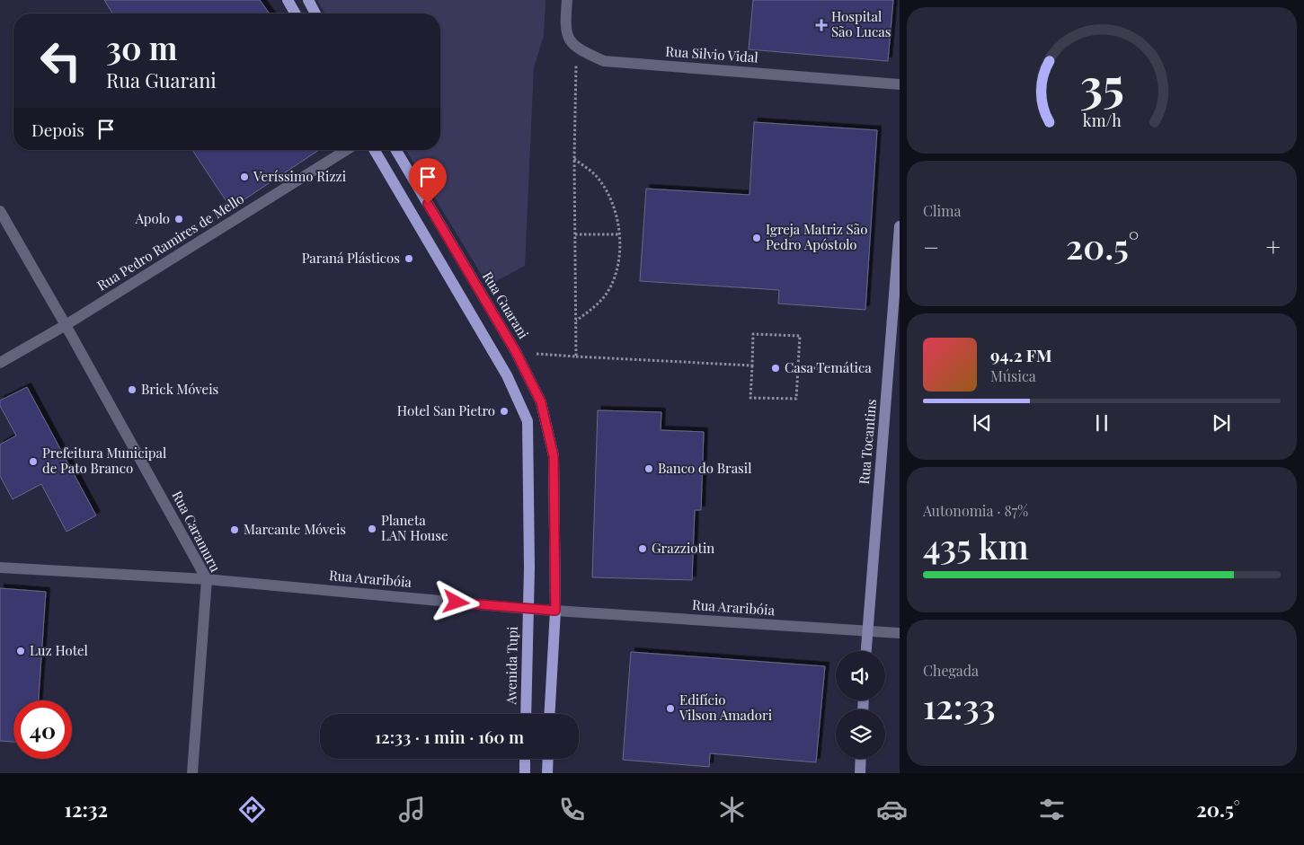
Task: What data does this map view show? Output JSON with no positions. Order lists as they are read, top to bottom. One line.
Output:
{"streets":{"main road":["Rua Guarani","Rua Tocantins","Avenida Tupi"],"street":["Rua Silvio Vidal","Rua Pedro Ramires de Mello","Rua Caramuru","Rua Araribóia"]},"crossings":[["Rua Pedro Ramires de Mello","Rua Caramuru"],["Rua Guarani","Rua Araribóia"],["Rua Tocantins","Rua Araribóia"],["Rua Caramuru","Rua Araribóia"],["Rua Araribóia","Avenida Tupi"]],"places":{"health":["Hospital São Lucas"],"other":["Veríssimo Rizzi","Apolo","Igreja Matriz São Pedro Apóstolo","Paraná Plásticos","Casa Temática","Brick Móveis","Hotel San Pietro","Prefeitura Municipal de Pato Branco","Banco do Brasil","Planeta LAN House","Marcante Móveis","Grazziotin","Luz Hotel","Edifício Vilson Amadori"]},"page":{"turn":["30 m","Rua Guarani"],"then":"Depois","tile":["Clima",["Autonomia · 87%","435 km"],["Chegada","12:33"]],"heat":["−","20.5°","+"],"song":["94.2 FM","Música"],"limit":"40","trip":"12:33 · 1 min · 160 m","tabs":["12:32","20.5°"],"gauge":["35","km/h"]}}
